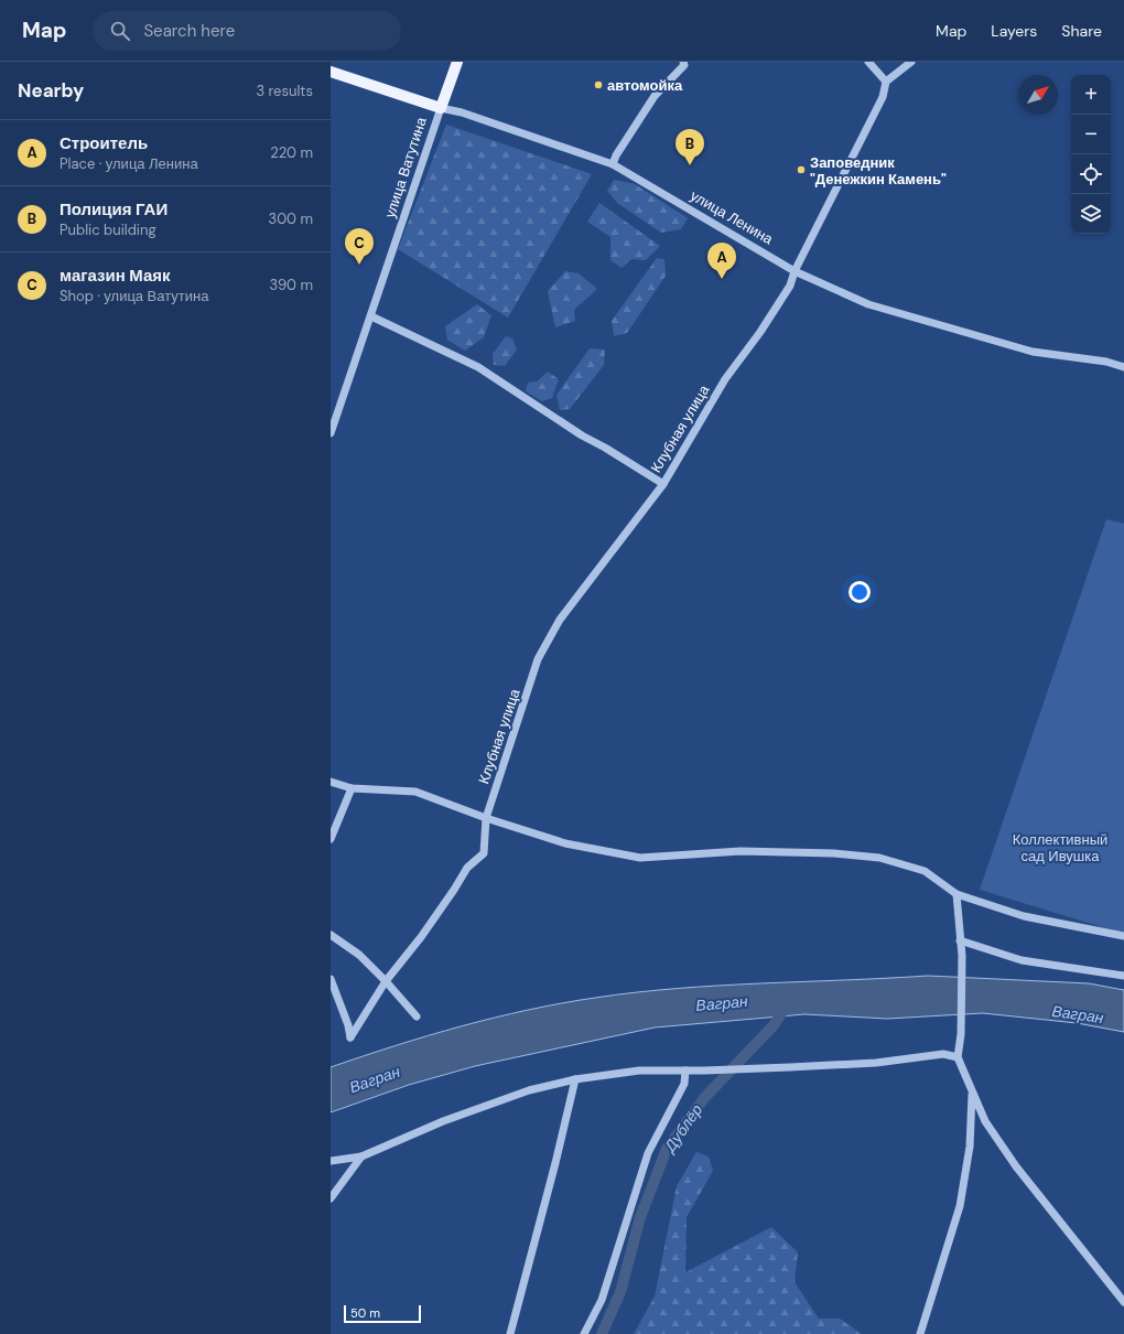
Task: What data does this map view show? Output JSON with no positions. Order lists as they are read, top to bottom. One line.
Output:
{"streets":{"main road":["улица Ватутина","улица Ленина"],"street":["Клубная улица"]},"crossings":[["улица Ватутина","улица Ленина"],["улица Ленина","Клубная улица"]],"water":["Вагран","Дублёр"],"parks":["Коллективный сад Ивушка"],"places":["автомойка","Заповедник \"Денежкин Камень\""],"scale_bar":"50 m","north":"top right","page":{"header":"Map","search":"Search here","nav":["Map","Layers","Share"],"heading":["Nearby","3 results"],"map_buttons":["+","−"],"list":[{"mark":"A","name":"Строитель","note":"Place · улица Ленина","value":"220 m"},{"mark":"B","name":"Полиция ГАИ","note":"Public building","value":"300 m"},{"mark":"C","name":"магазин Маяк","note":"Shop · улица Ватутина","value":"390 m"}],"pins":["B","C","A"],"scale":"50 m"}}
